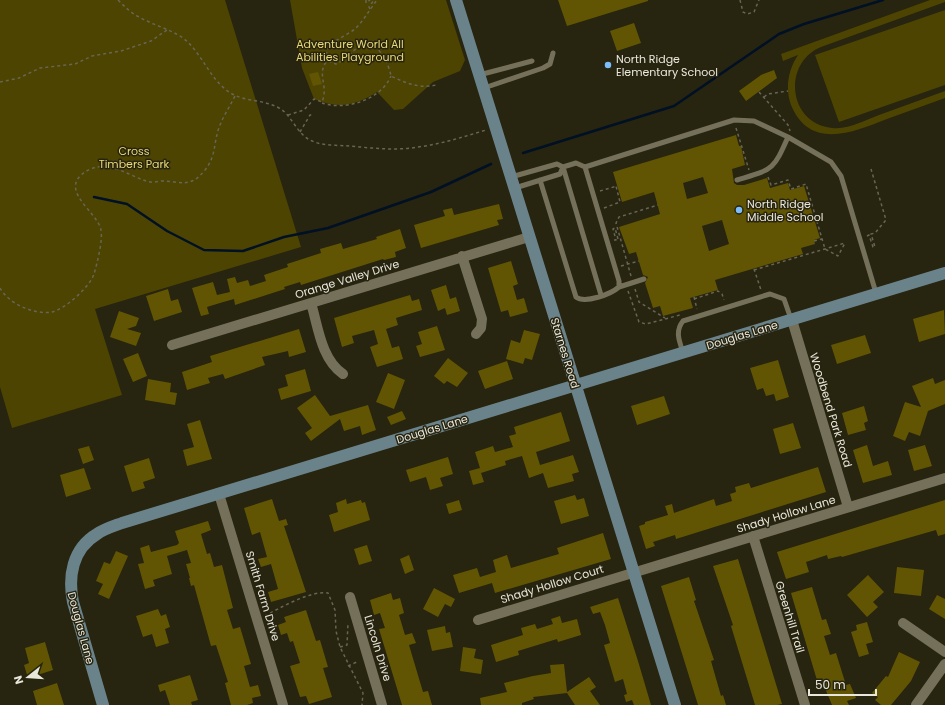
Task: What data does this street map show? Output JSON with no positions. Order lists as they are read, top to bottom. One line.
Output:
{"streets":{"street":["Orange Valley Drive","Douglas Lane","Starnes Road","Woodbend Park Road","Shady Hollow Lane","Shady Hollow Court","Smith Farm Drive","Greenhill Trail","Lincoln Drive"]},"crossings":[["Orange Valley Drive","Starnes Road"],["Douglas Lane","Starnes Road"],["Douglas Lane","Woodbend Park Road"],["Douglas Lane","Smith Farm Drive"],["Starnes Road","Shady Hollow Lane"],["Starnes Road","Shady Hollow Court"],["Woodbend Park Road","Shady Hollow Lane"],["Shady Hollow Lane","Shady Hollow Court"],["Shady Hollow Lane","Greenhill Trail"]],"parks":["Adventure World All Abilities Playground","Cross Timbers Park"],"places":["North Ridge Elementary School","North Ridge Middle School"],"scale_bar":"50 m","north":"left"}
